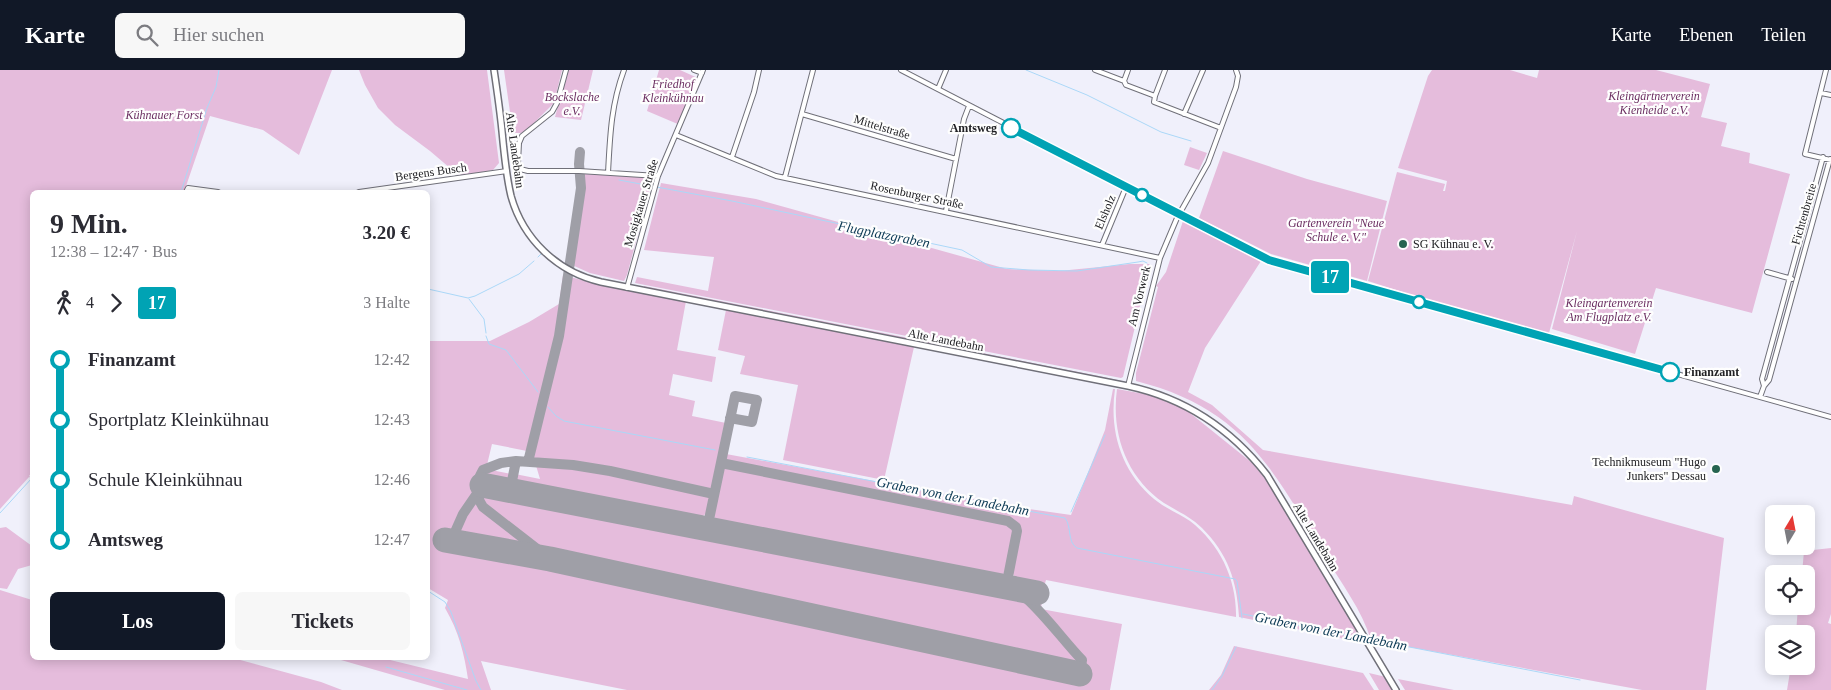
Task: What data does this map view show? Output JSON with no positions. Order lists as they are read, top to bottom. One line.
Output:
{"streets":{"main road":["Alte Landebahn"],"street":["Mittelstraße","Bergens Busch","Rosenburger Straße","Mosigkauer Straße","Elsholz","Fichtenbreite","Am Vorwerk"]},"crossings":[["Alte Landebahn","Bergens Busch"],["Alte Landebahn","Mosigkauer Straße"],["Alte Landebahn","Am Vorwerk"],["Rosenburger Straße","Mosigkauer Straße"],["Rosenburger Straße","Elsholz"],["Rosenburger Straße","Am Vorwerk"]],"water":["Flugplatzgraben","Graben von der Landebahn"],"parks":["Friedhof Kleinkühnau","Kleingärtnerverein Kienheide e.V.","Bockslache e.V.","Kühnauer Forst","Gartenverein \"Neue Schule e. V.\"","Kleingartenverein Am Flugplatz e.V."],"places":["Amtsweg","SG Kühnau e. V.","Finanzamt","Technikmuseum \"Hugo Junkers\" Dessau"],"lines":["bus line 17"],"north":"top","page":{"header":"Karte","search":"Hier suchen","nav":["Karte","Ebenen","Teilen"],"on_map":"17","heading":["9 Min.","12:38 – 12:47 · Bus","3.20 €"],"legs":["4","17","3 Halte"],"list":[{"name":"Finanzamt","value":"12:42"},{"name":"Sportplatz Kleinkühnau","value":"12:43"},{"name":"Schule Kleinkühnau","value":"12:46"},{"name":"Amtsweg","value":"12:47"}],"buttons":["Los","Tickets"]}}
